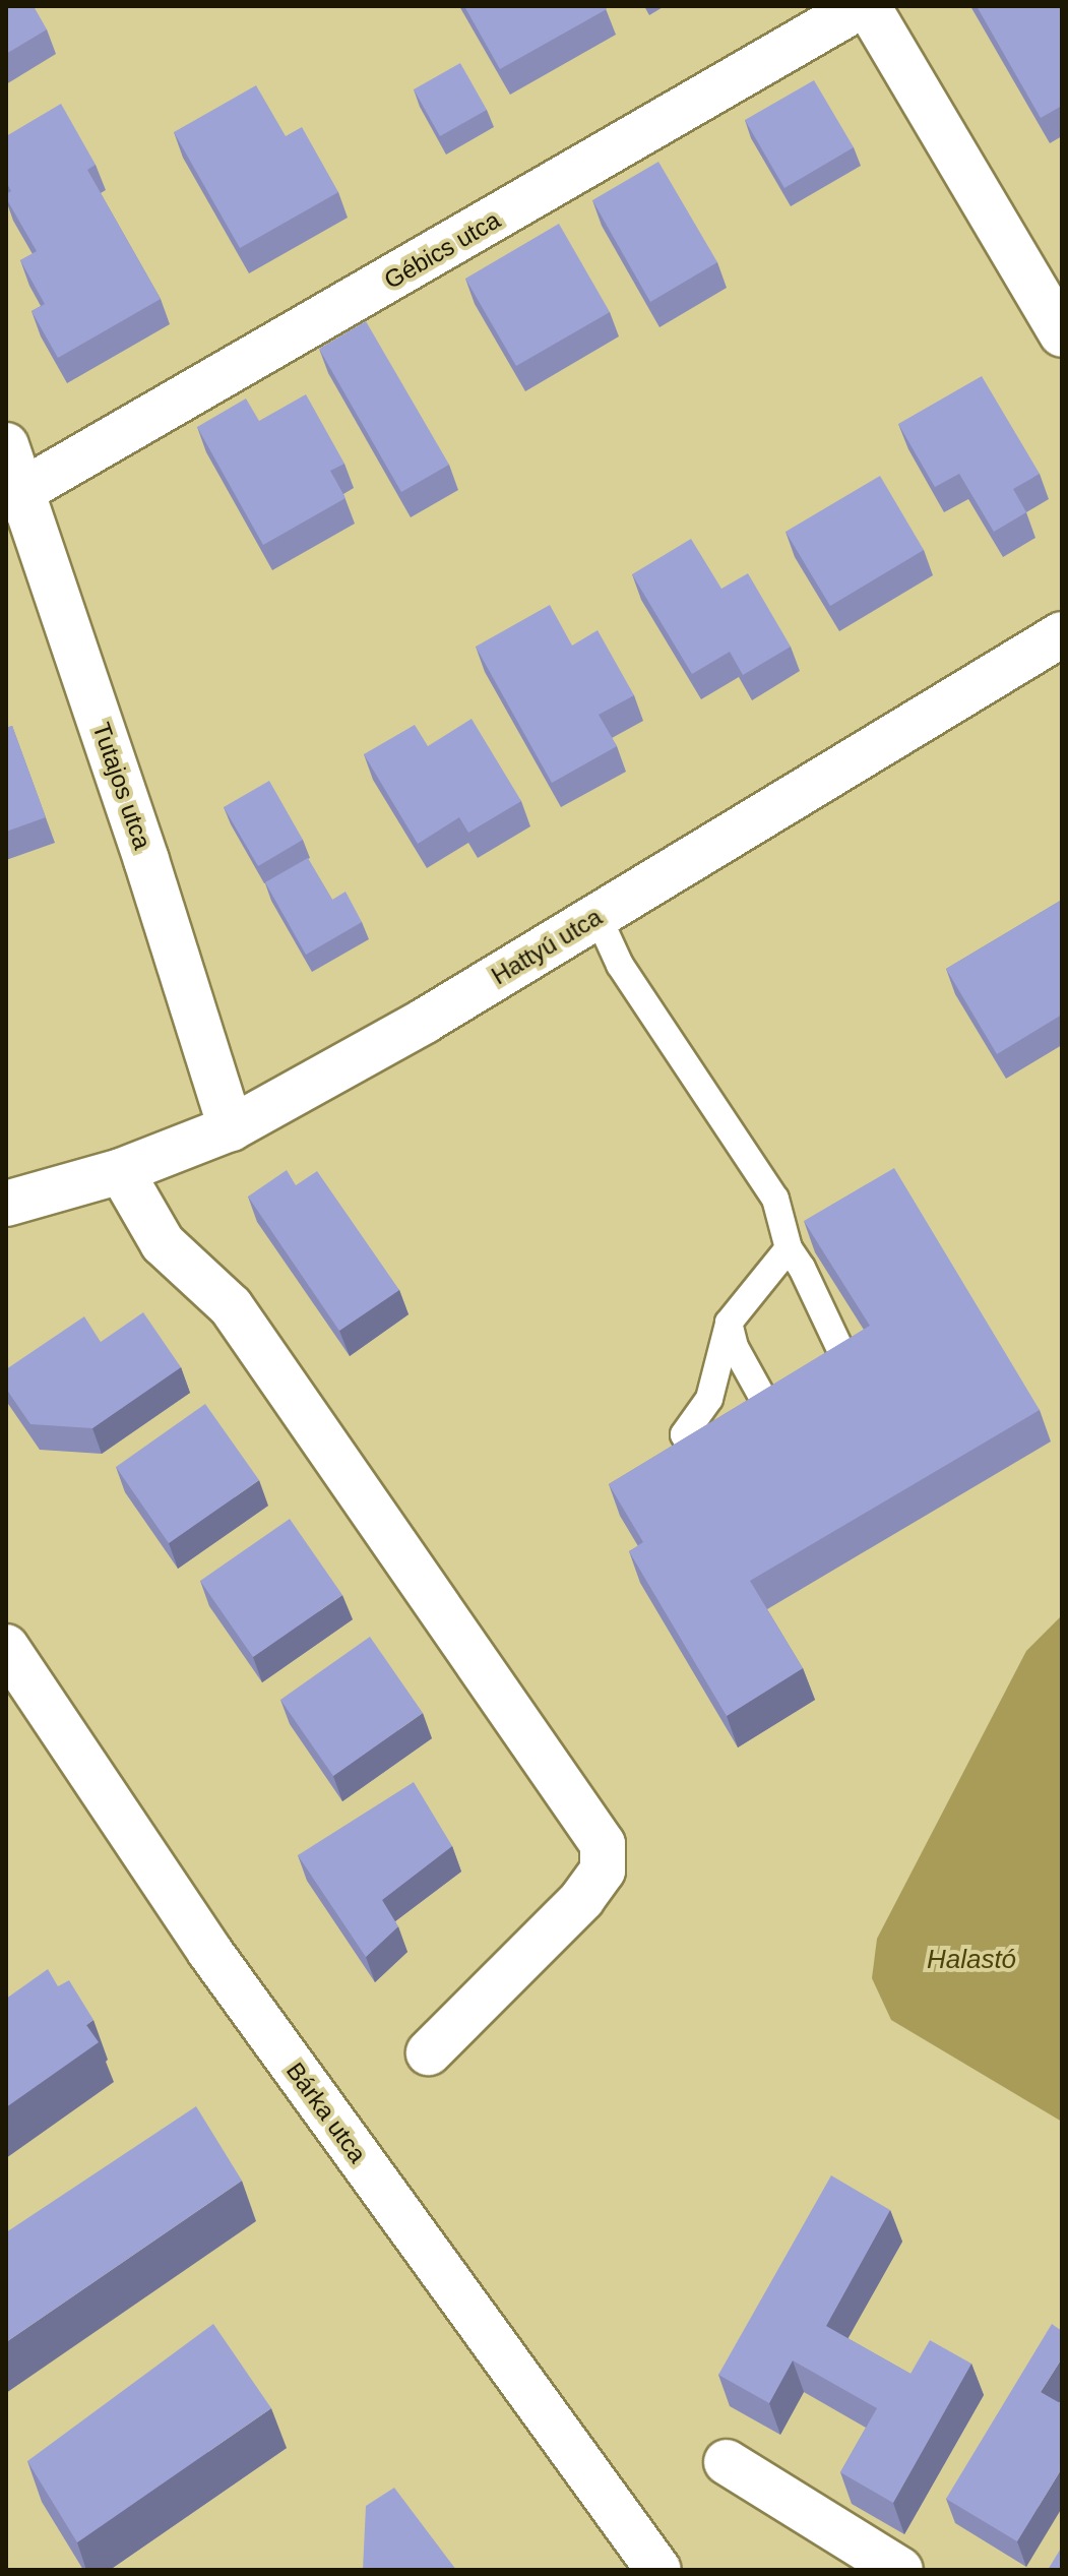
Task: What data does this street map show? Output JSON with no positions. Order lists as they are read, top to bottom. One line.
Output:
{"streets":{"street":["Gébics utca","Tutajos utca","Hattyú utca","Bárka utca"]},"crossings":[["Gébics utca","Tutajos utca"],["Tutajos utca","Hattyú utca"]],"water":["Halastó"]}
